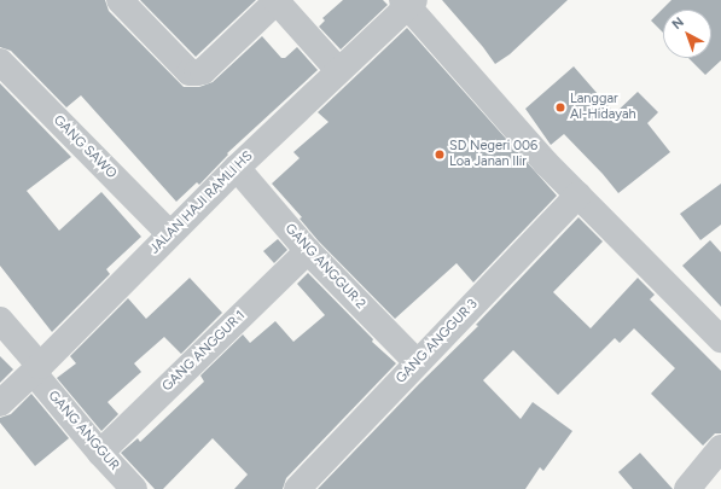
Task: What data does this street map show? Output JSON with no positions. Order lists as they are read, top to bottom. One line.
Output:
{"streets":{"street":["GANG SAWO","JALAN HAJI RAMLI HS","GANG ANGGUR 2","GANG ANGGUR 3","GANG ANGGUR 1","GANG ANGGUR"]},"crossings":[["GANG SAWO","JALAN HAJI RAMLI HS"],["JALAN HAJI RAMLI HS","GANG ANGGUR 2"],["JALAN HAJI RAMLI HS","GANG ANGGUR"],["GANG ANGGUR 2","GANG ANGGUR 3"],["GANG ANGGUR 2","GANG ANGGUR 1"],["GANG ANGGUR 1","GANG ANGGUR"]],"places":["Langgar Al-Hidayah","SD Negeri 006 Loa Janan Ilir"],"north":"top left"}
